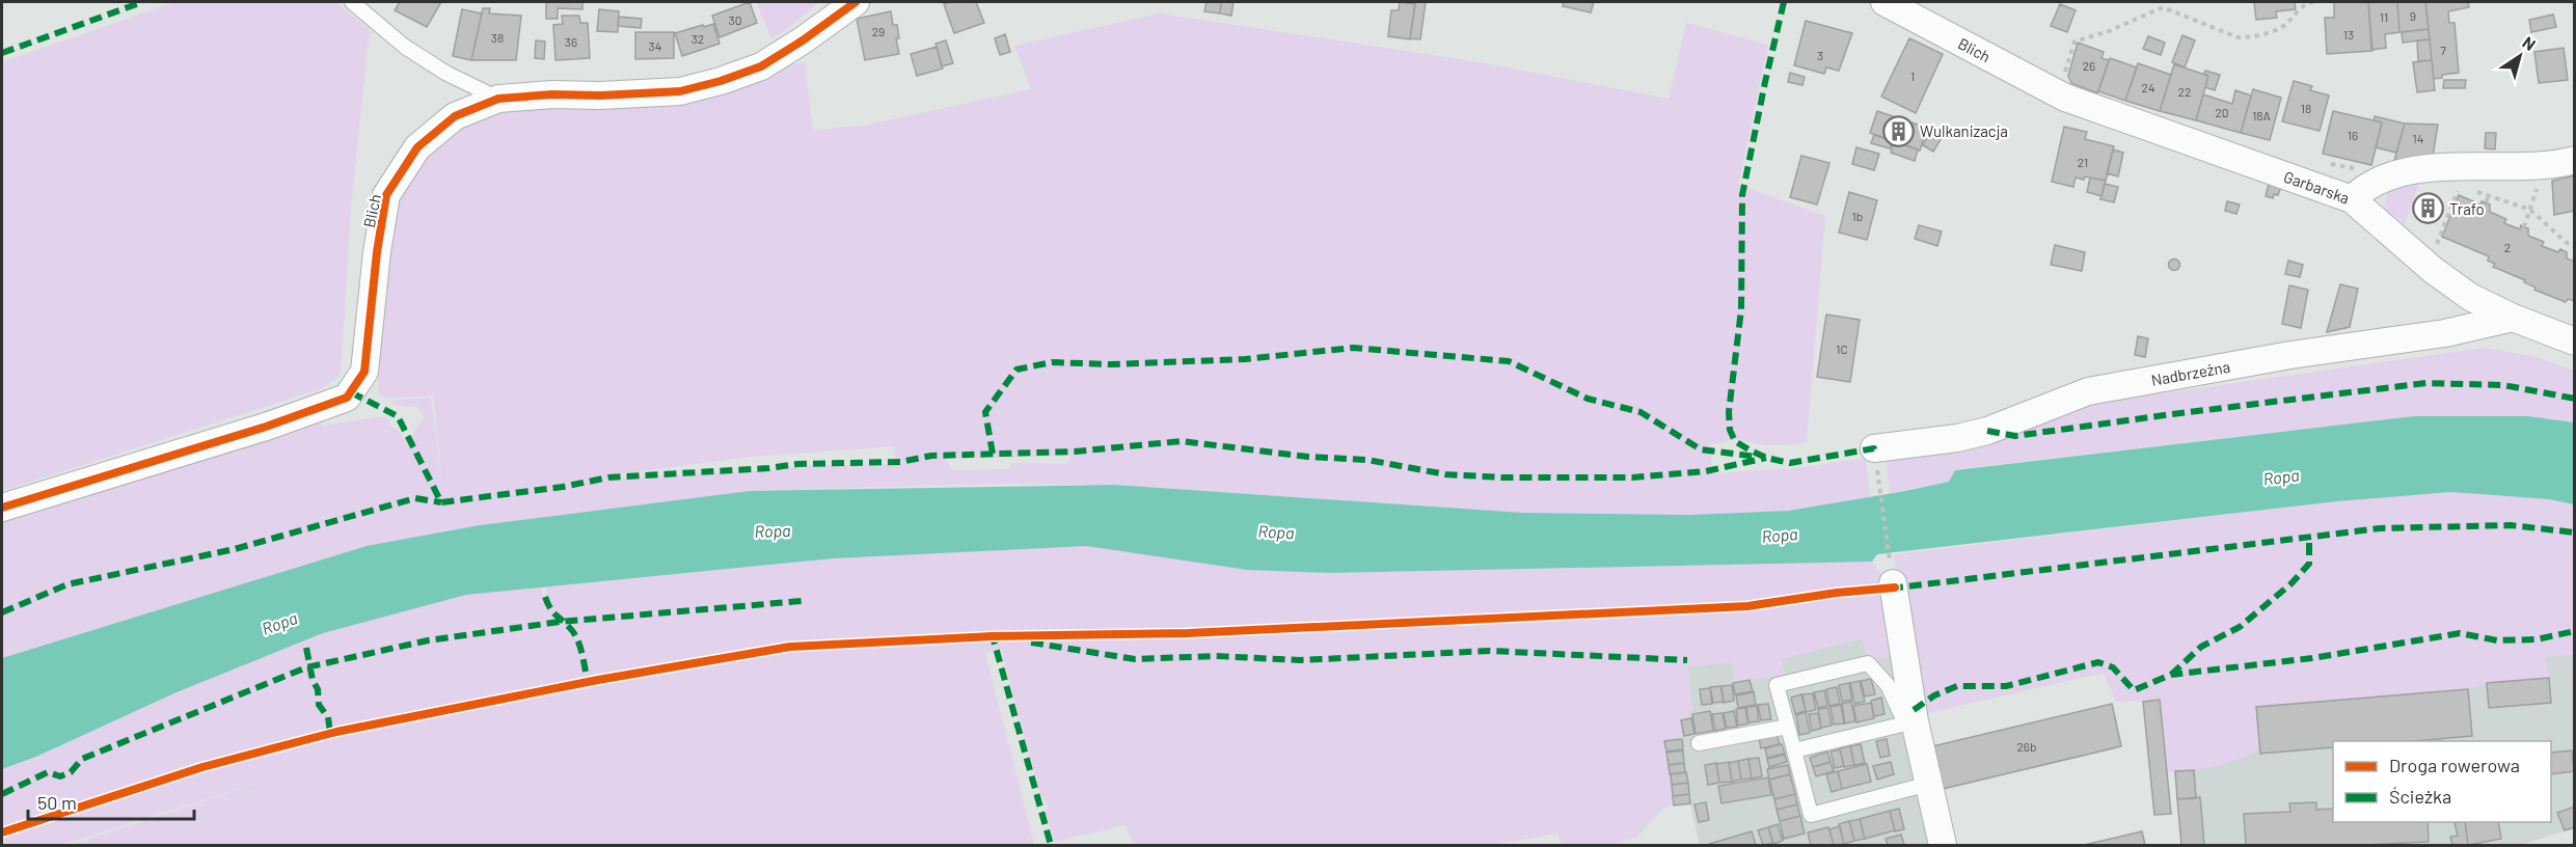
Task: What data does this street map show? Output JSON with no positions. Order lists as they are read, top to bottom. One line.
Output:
{"streets":{"street":["Blich","Garbarska","Nadbrzeżna"]},"crossings":[["Blich","Garbarska"]],"water":["Ropa"],"places":{"building":["Wulkanizacja","Trafo"]},"house_numbers":["9","11","30","29","13","38","32","36","34","7","3","26","1","24","22","18","20","18A","16","14","21","1b","2","1C","26b"],"legend":["Droga rowerowa","Ścieżka"],"scale_bar":"50 m","north":"top right"}
